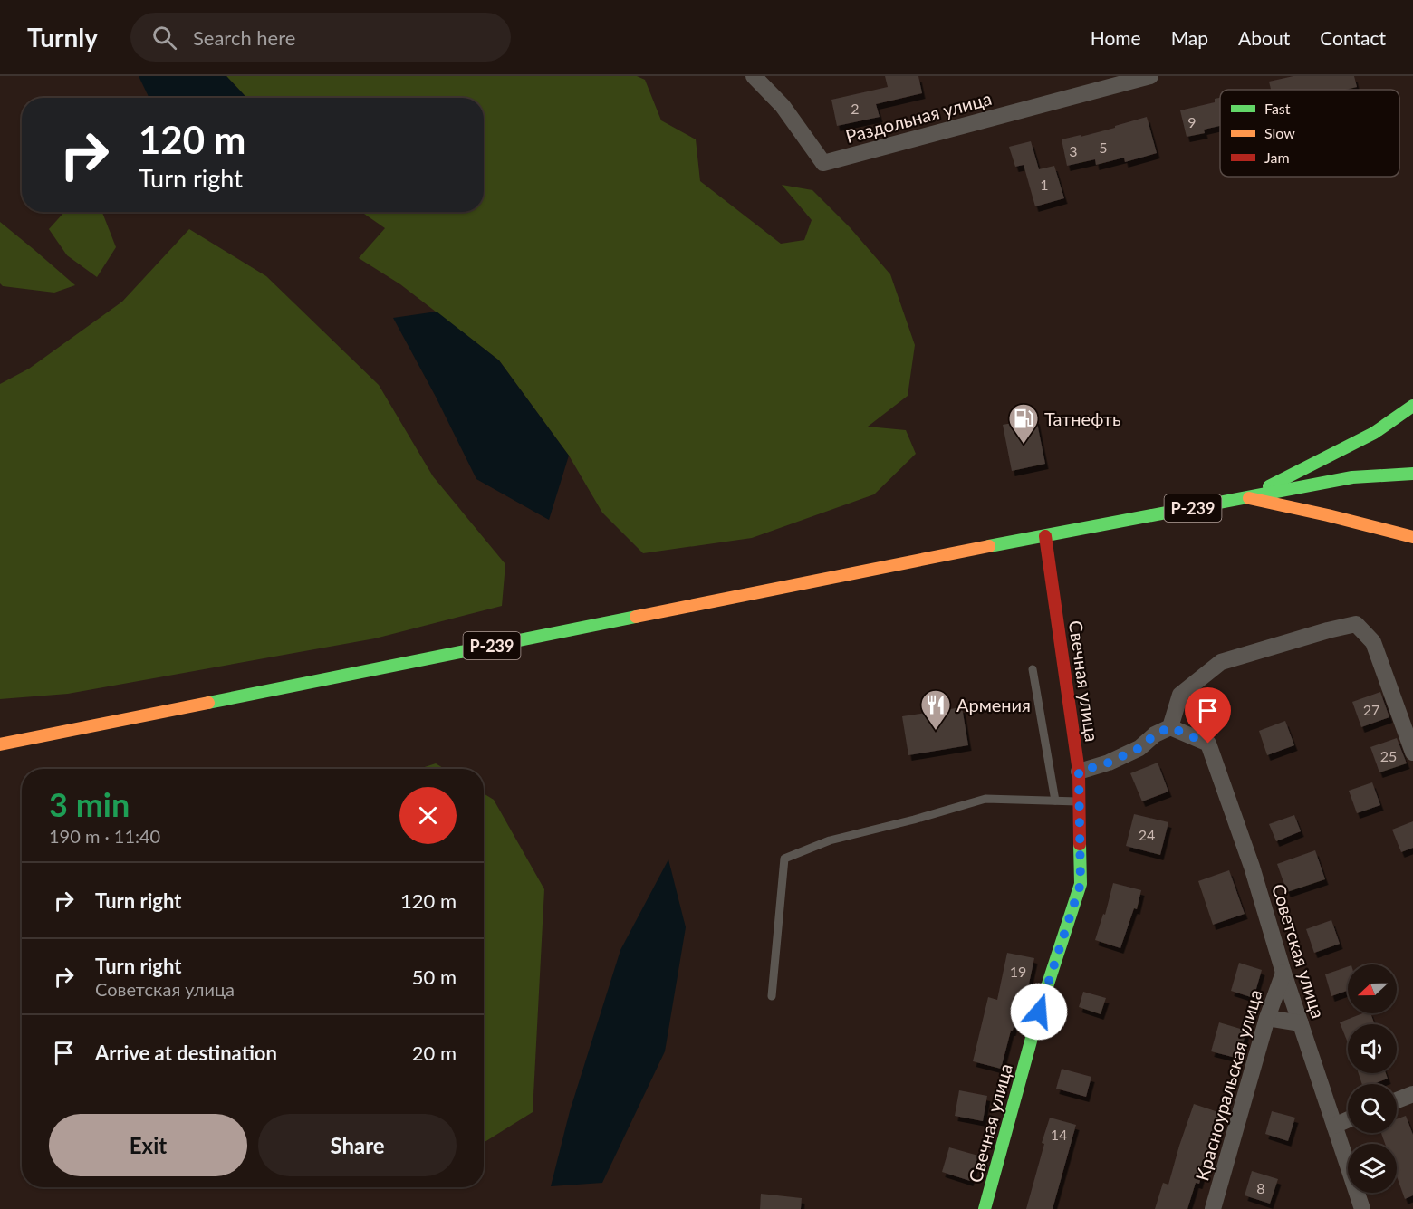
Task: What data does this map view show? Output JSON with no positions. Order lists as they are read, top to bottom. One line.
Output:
{"streets":{"main road":["Р-239","Свечная улица"],"street":["Раздольная улица","Советская улица","Красноуральская улица"]},"crossings":[["Р-239","Свечная улица"],["Советская улица","Красноуральская улица"]],"places":{"fuel station":["Татнефть"],"restaurant":["Армения"]},"house_numbers":["2","9","5","3","1","27","25","24","19","14","8"],"legend":["Fast","Slow","Jam"],"north":"left","page":{"header":"Turnly","search":"Search here","nav":["Home","Map","About","Contact"],"turn":["120 m","Turn right"],"heading":["3 min","190 m · 11:40"],"list":[{"name":"Turn right","value":"120 m"},{"name":"Turn right","note":"Советская улица","value":"50 m"},{"name":"Arrive at destination","value":"20 m"}],"buttons":["Exit","Share"]}}
